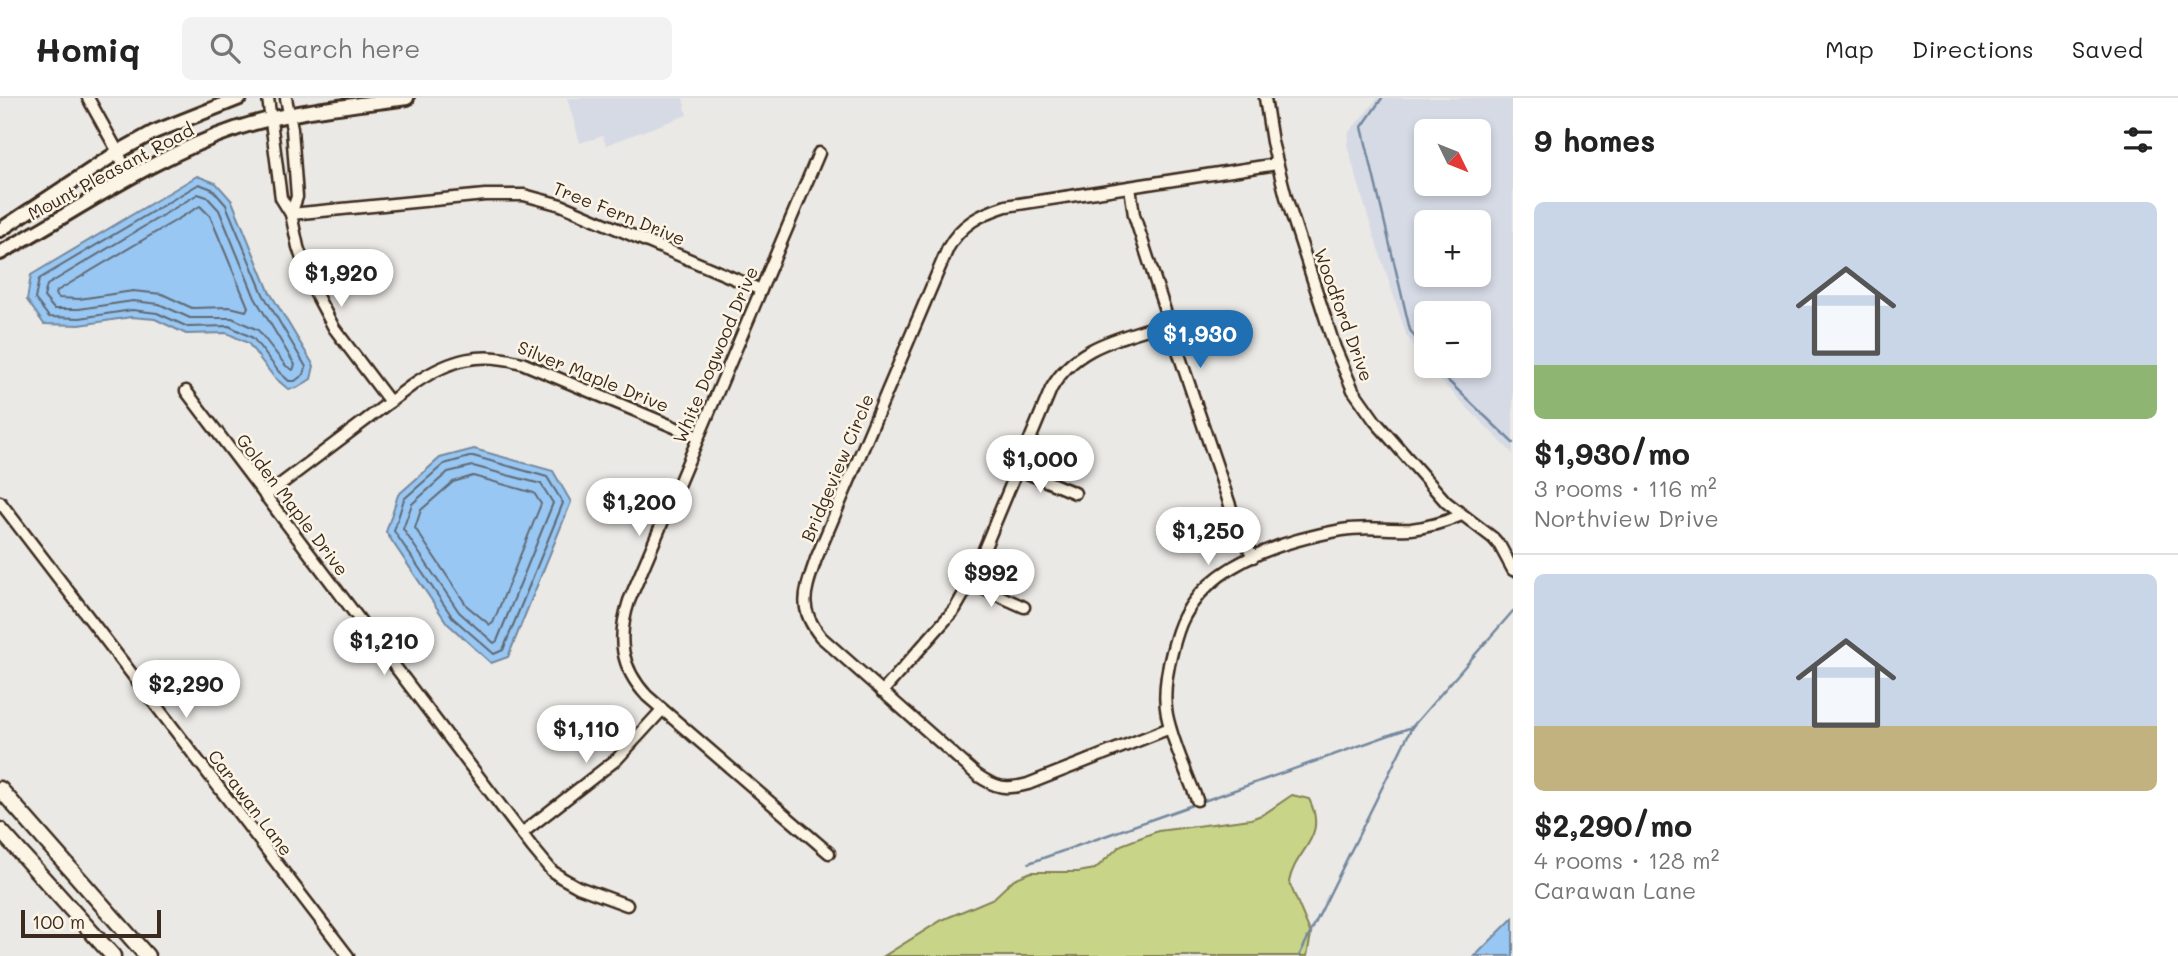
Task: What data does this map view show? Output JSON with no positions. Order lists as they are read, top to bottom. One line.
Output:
{"streets":{"main road":["Mount Pleasant Road"],"street":["Tree Fern Drive","Woodford Drive","White Dogwood Drive","Silver Maple Drive","Bridgeview Circle","Golden Maple Drive","Carawan Lane"]},"crossings":[["Tree Fern Drive","White Dogwood Drive"],["Woodford Drive","Bridgeview Circle"],["White Dogwood Drive","Silver Maple Drive"],["Silver Maple Drive","Golden Maple Drive"]],"scale_bar":"100 m","north":"bottom right","page":{"header":"Homiq","search":"Search here","nav":["Map","Directions","Saved"],"heading":"9 homes","map_buttons":["+","−"],"list":[{"name":"$1,930/mo","note":"3 rooms · 116 m² · Northview Drive"},{"name":"$2,290/mo","note":"4 rooms · 128 m² · Carawan Lane"}],"price":["$1,920","$1,930","$1,000","$1,200","$1,250","$992","$1,210","$2,290","$1,110"],"scale":"100 m"}}
